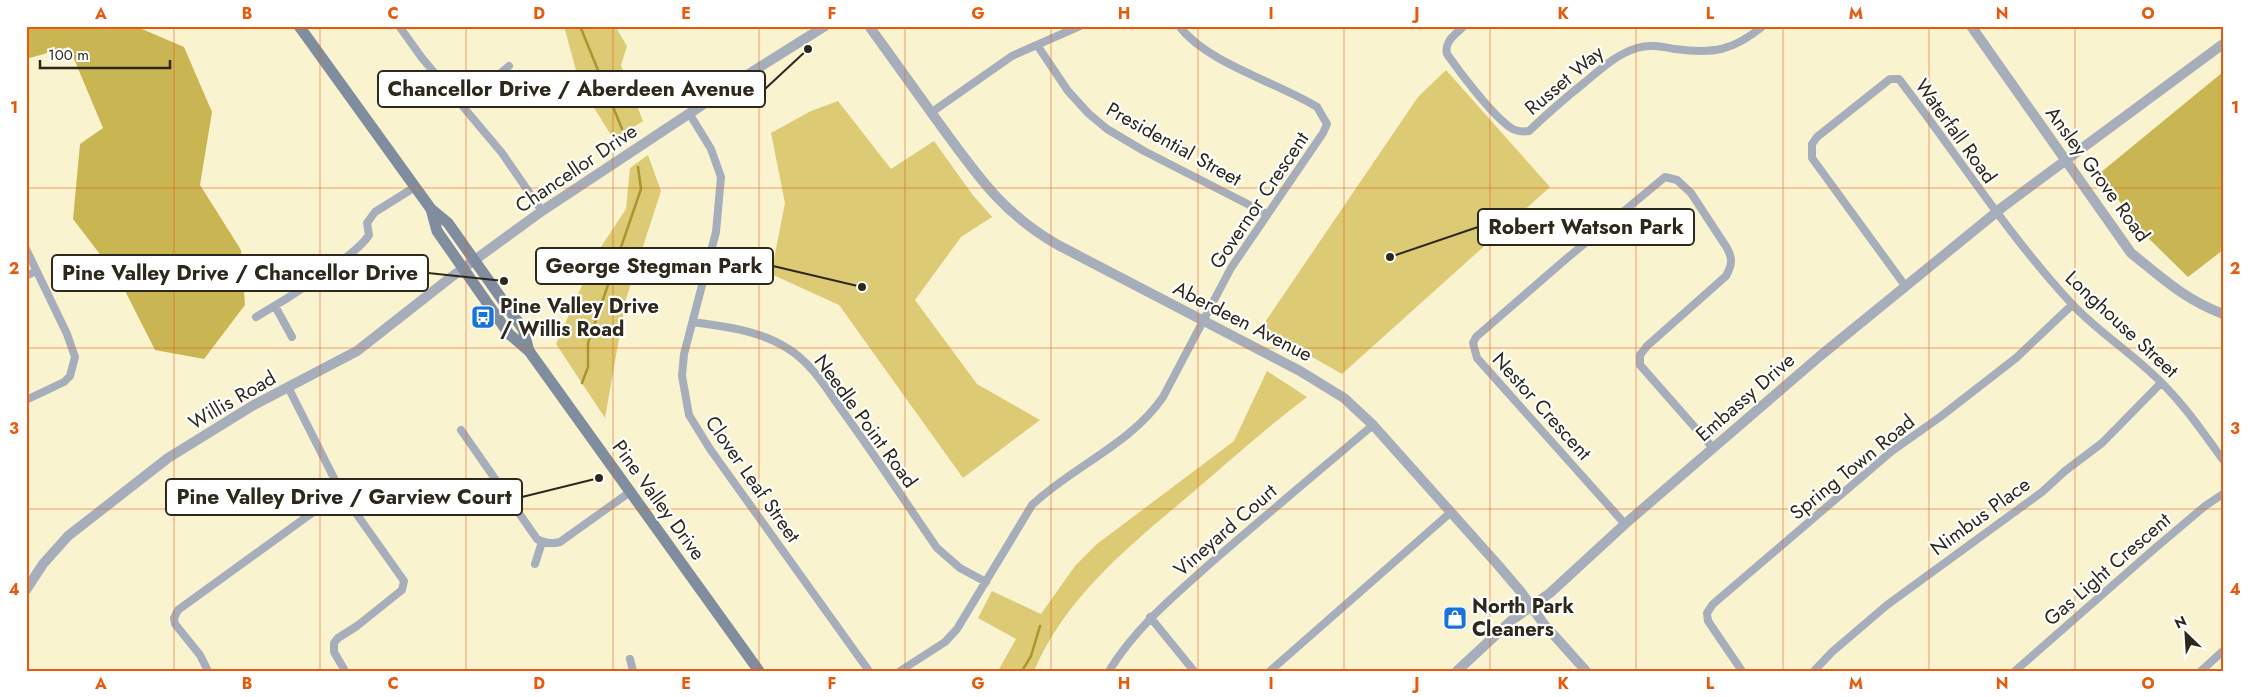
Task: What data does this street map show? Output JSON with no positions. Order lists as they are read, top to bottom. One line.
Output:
{"streets":{"main road":["Pine Valley Drive"],"street":["Russet Way","Waterfall Road","Presidential Street","Chancellor Drive","Ansley Grove Road","Governor Crescent","Aberdeen Avenue","Longhouse Street","Embassy Drive","Willis Road","Nestor Crescent","Needle Point Road","Spring Town Road","Clover Leaf Street","Nimbus Place","Vineyard Court","Gas Light Crescent"]},"crossings":[["Waterfall Road","Longhouse Street"],["Waterfall Road","Embassy Drive"],["Presidential Street","Governor Crescent"],["Chancellor Drive","Willis Road"],["Chancellor Drive","Clover Leaf Street"],["Chancellor Drive","Pine Valley Drive"],["Ansley Grove Road","Embassy Drive"],["Governor Crescent","Aberdeen Avenue"],["Aberdeen Avenue","Embassy Drive"],["Aberdeen Avenue","Vineyard Court"],["Longhouse Street","Embassy Drive"],["Longhouse Street","Spring Town Road"],["Longhouse Street","Nimbus Place"],["Embassy Drive","Nestor Crescent"],["Willis Road","Pine Valley Drive"],["Needle Point Road","Clover Leaf Street"]],"places":{"other":["Chancellor Drive / Aberdeen Avenue","Robert Watson Park","Pine Valley Drive / Chancellor Drive","George Stegman Park","Pine Valley Drive / Garview Court"],"bus stop":["Pine Valley Drive / Willis Road"],"shop":["North Park Cleaners"]},"scale_bar":"100 m","north":"top left","grid":{"columns":["A","B","C","D","E","F","G","H","I","J","K","L","M","N","O"],"rows":["1","2","3","4"]}}
